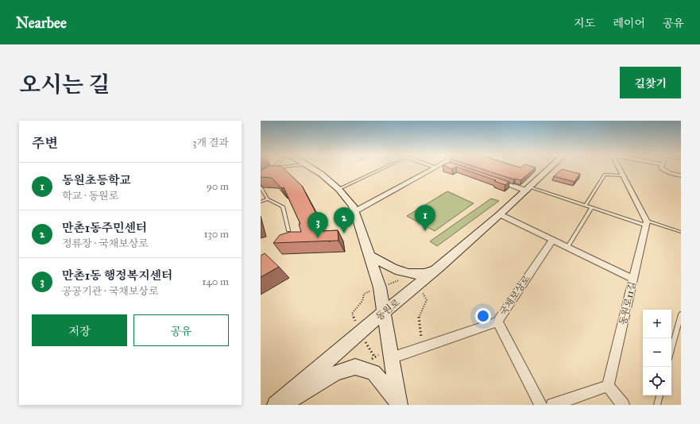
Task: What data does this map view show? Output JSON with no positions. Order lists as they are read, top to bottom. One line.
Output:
{"streets":{"main road":["동원로"],"street":["국채보상로","동원로11길"]},"page":{"header":"Nearbee","nav":["지도","레이어","공유"],"title":"오시는 길","buttons":["길찾기",["저장","공유"]],"heading":["주변","3개 결과"],"list":[{"mark":"1","name":"동원초등학교","note":"학교 · 동원로","value":"90 m"},{"mark":"2","name":"만촌1동주민센터","note":"정류장 · 국채보상로","value":"130 m"},{"mark":"3","name":"만촌1동 행정복지센터","note":"공공기관 · 국채보상로","value":"140 m"}],"pins":["1","2","3"],"map_buttons":["+","−"]}}
